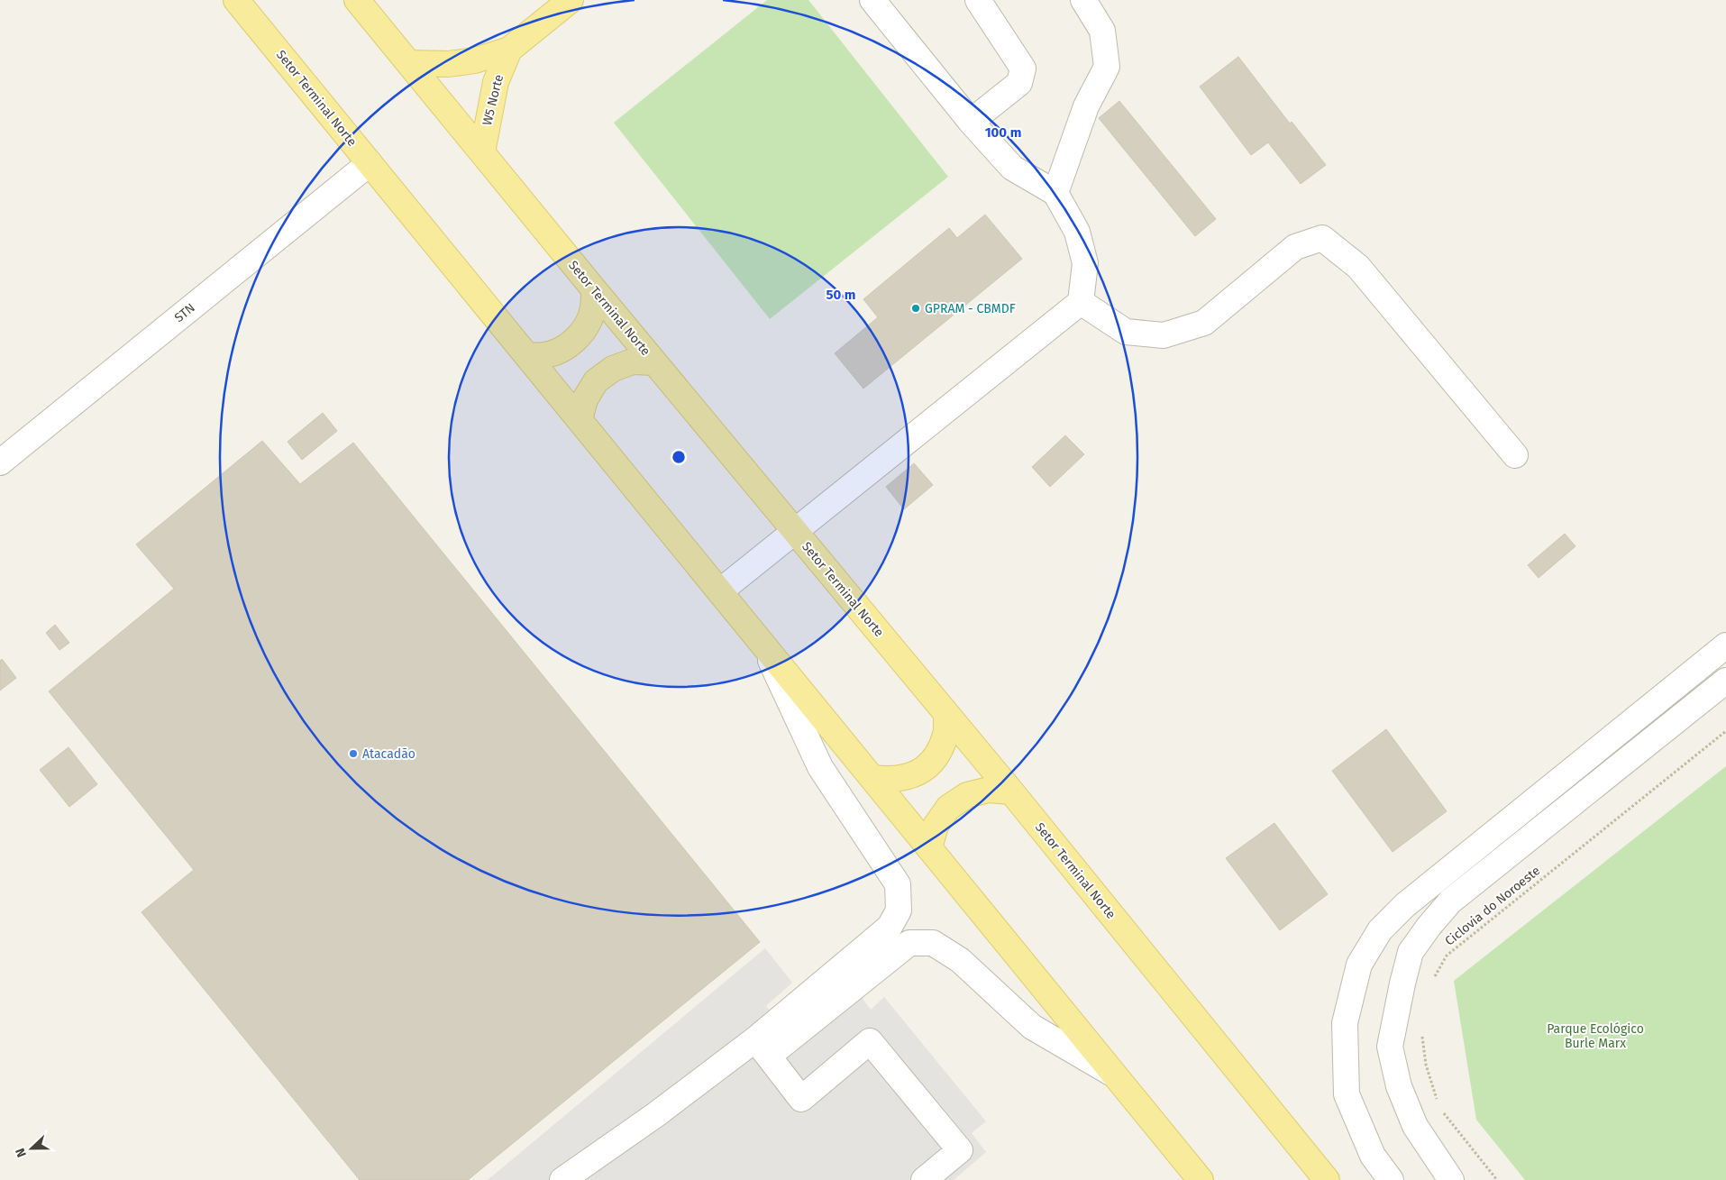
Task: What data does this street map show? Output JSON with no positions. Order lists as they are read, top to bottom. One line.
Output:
{"streets":{"main road":["Setor Terminal Norte","W5 Norte"],"street":["STN"],"path":["Ciclovia do Noroeste"]},"crossings":[["Setor Terminal Norte","W5 Norte"],["Setor Terminal Norte","STN"]],"parks":["Parque Ecológico Burle Marx"],"places":["GPRAM - CBMDF","Atacadão"],"north":"left","rings":["100 m","50 m"]}
